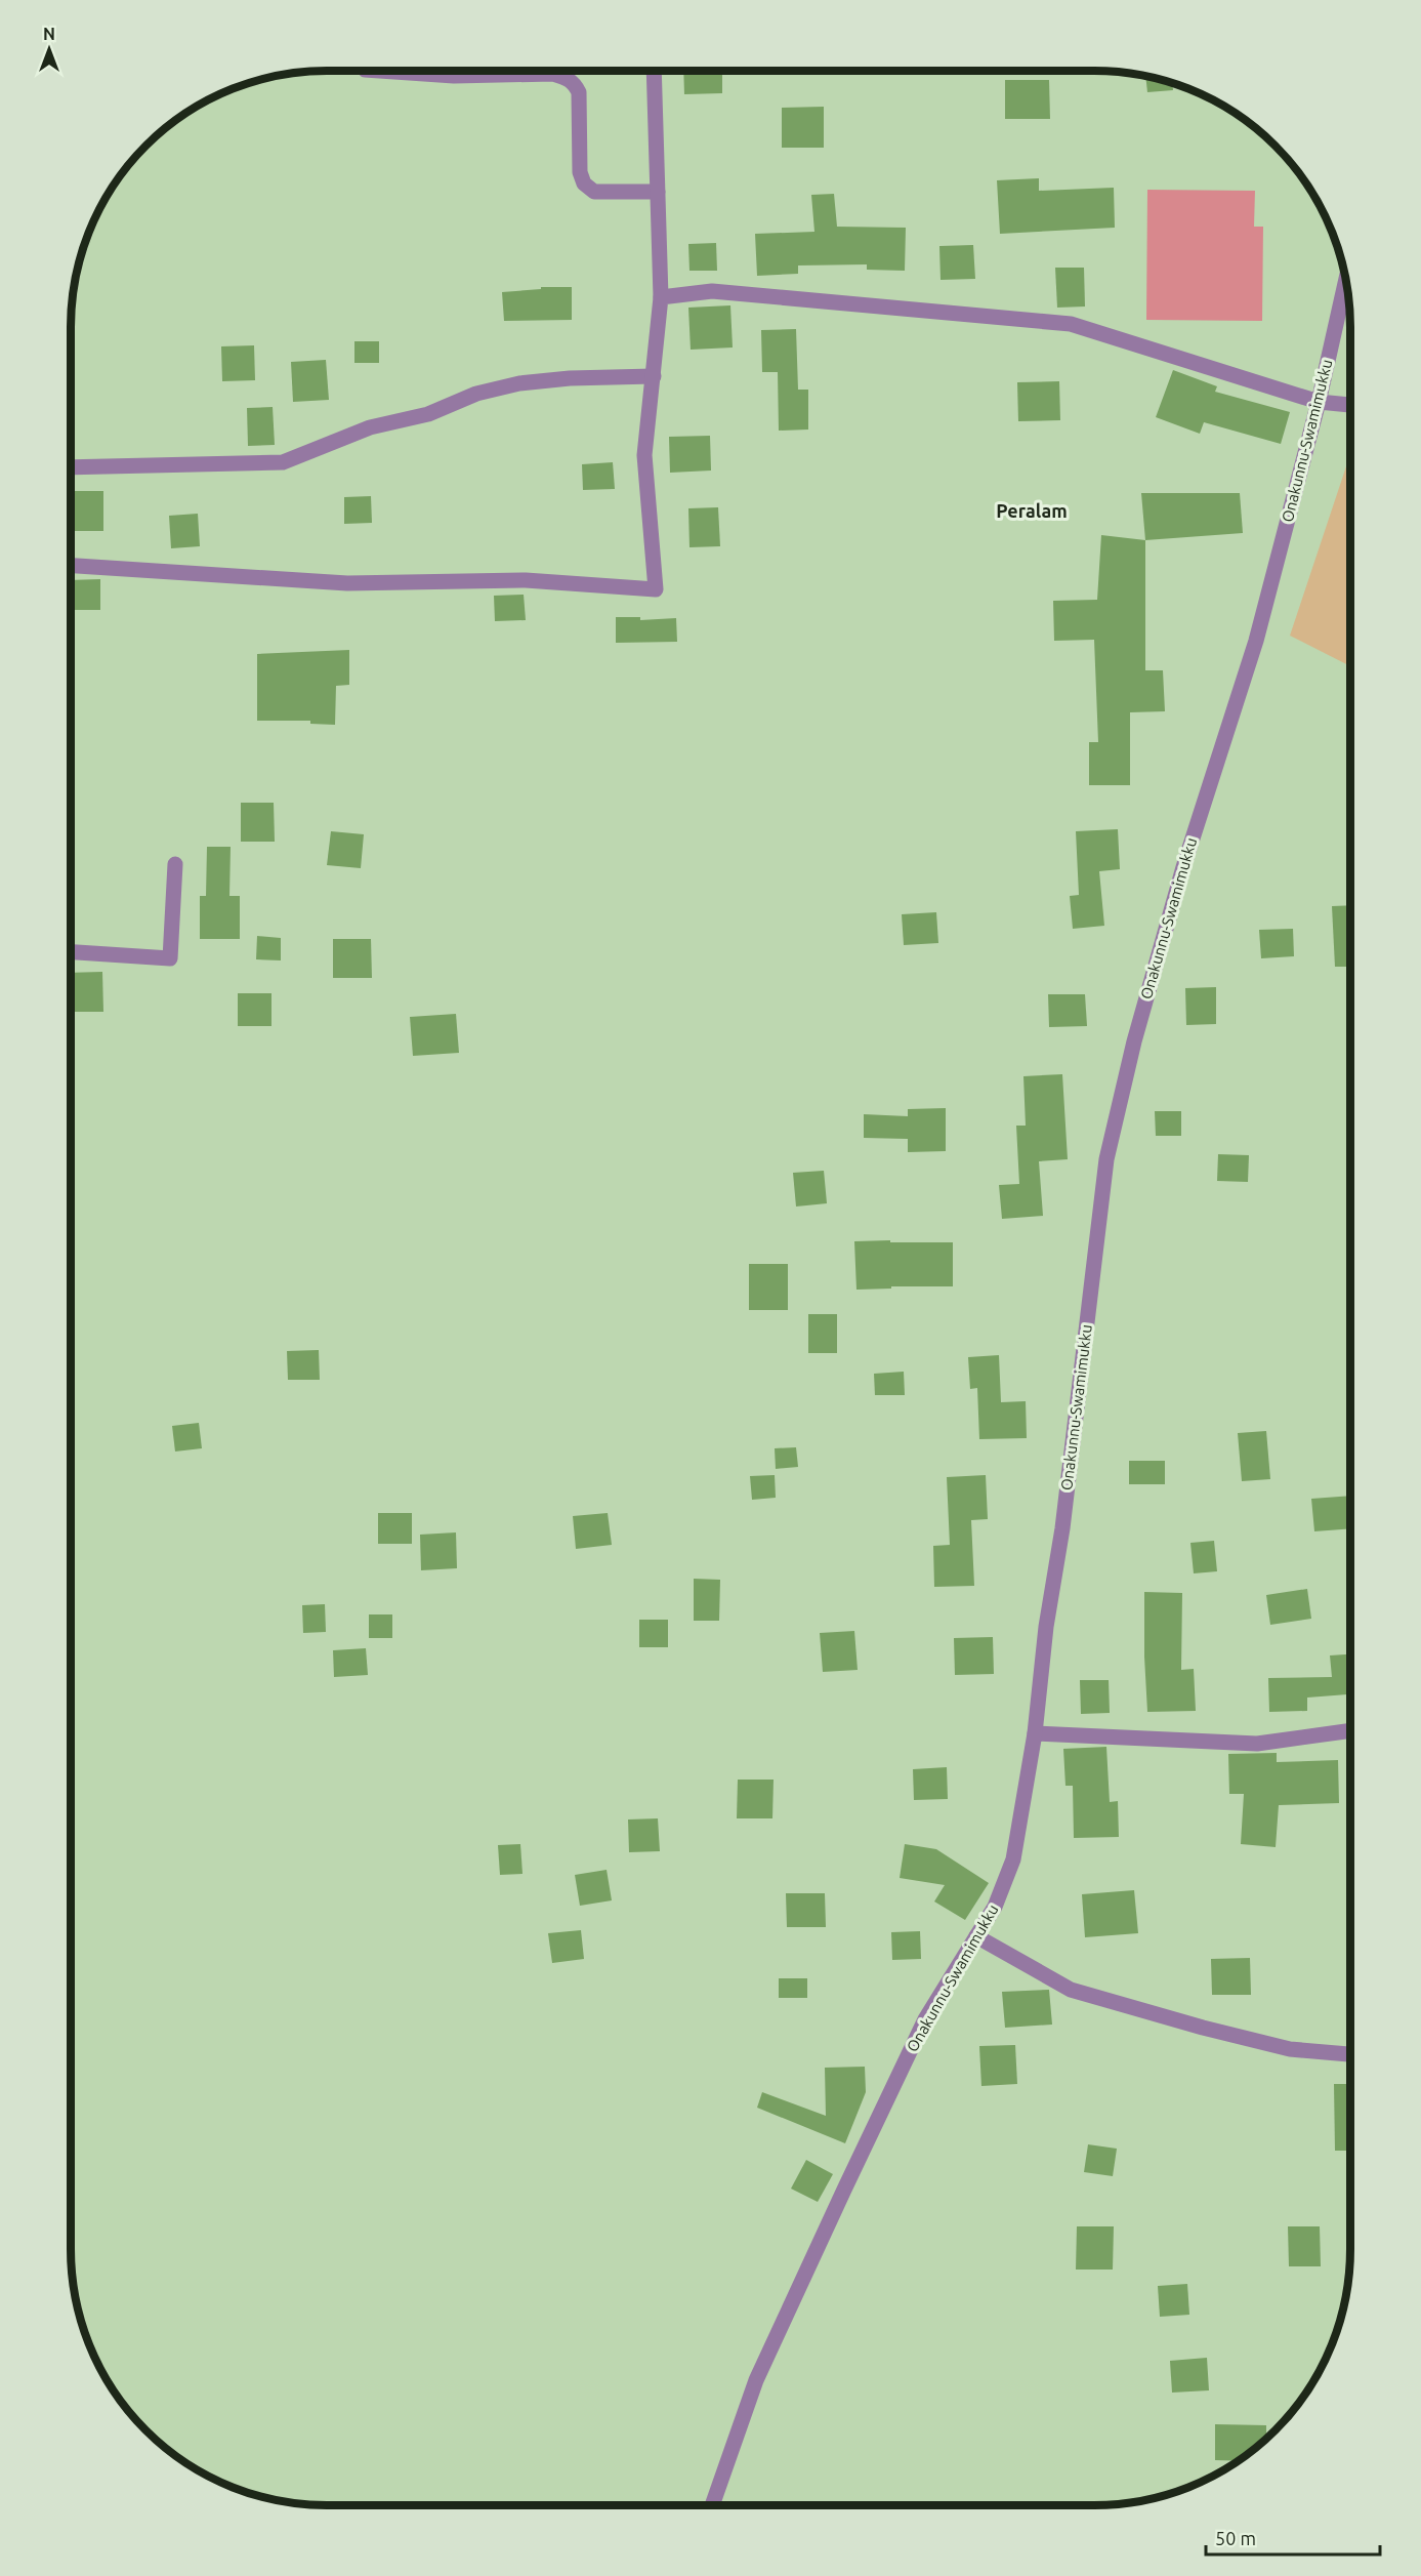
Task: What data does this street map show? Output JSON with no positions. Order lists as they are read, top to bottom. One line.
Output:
{"streets":{"street":["Onakunnu-Swamimukku"]},"districts":["Peralam"],"scale_bar":"50 m","north":"top"}
